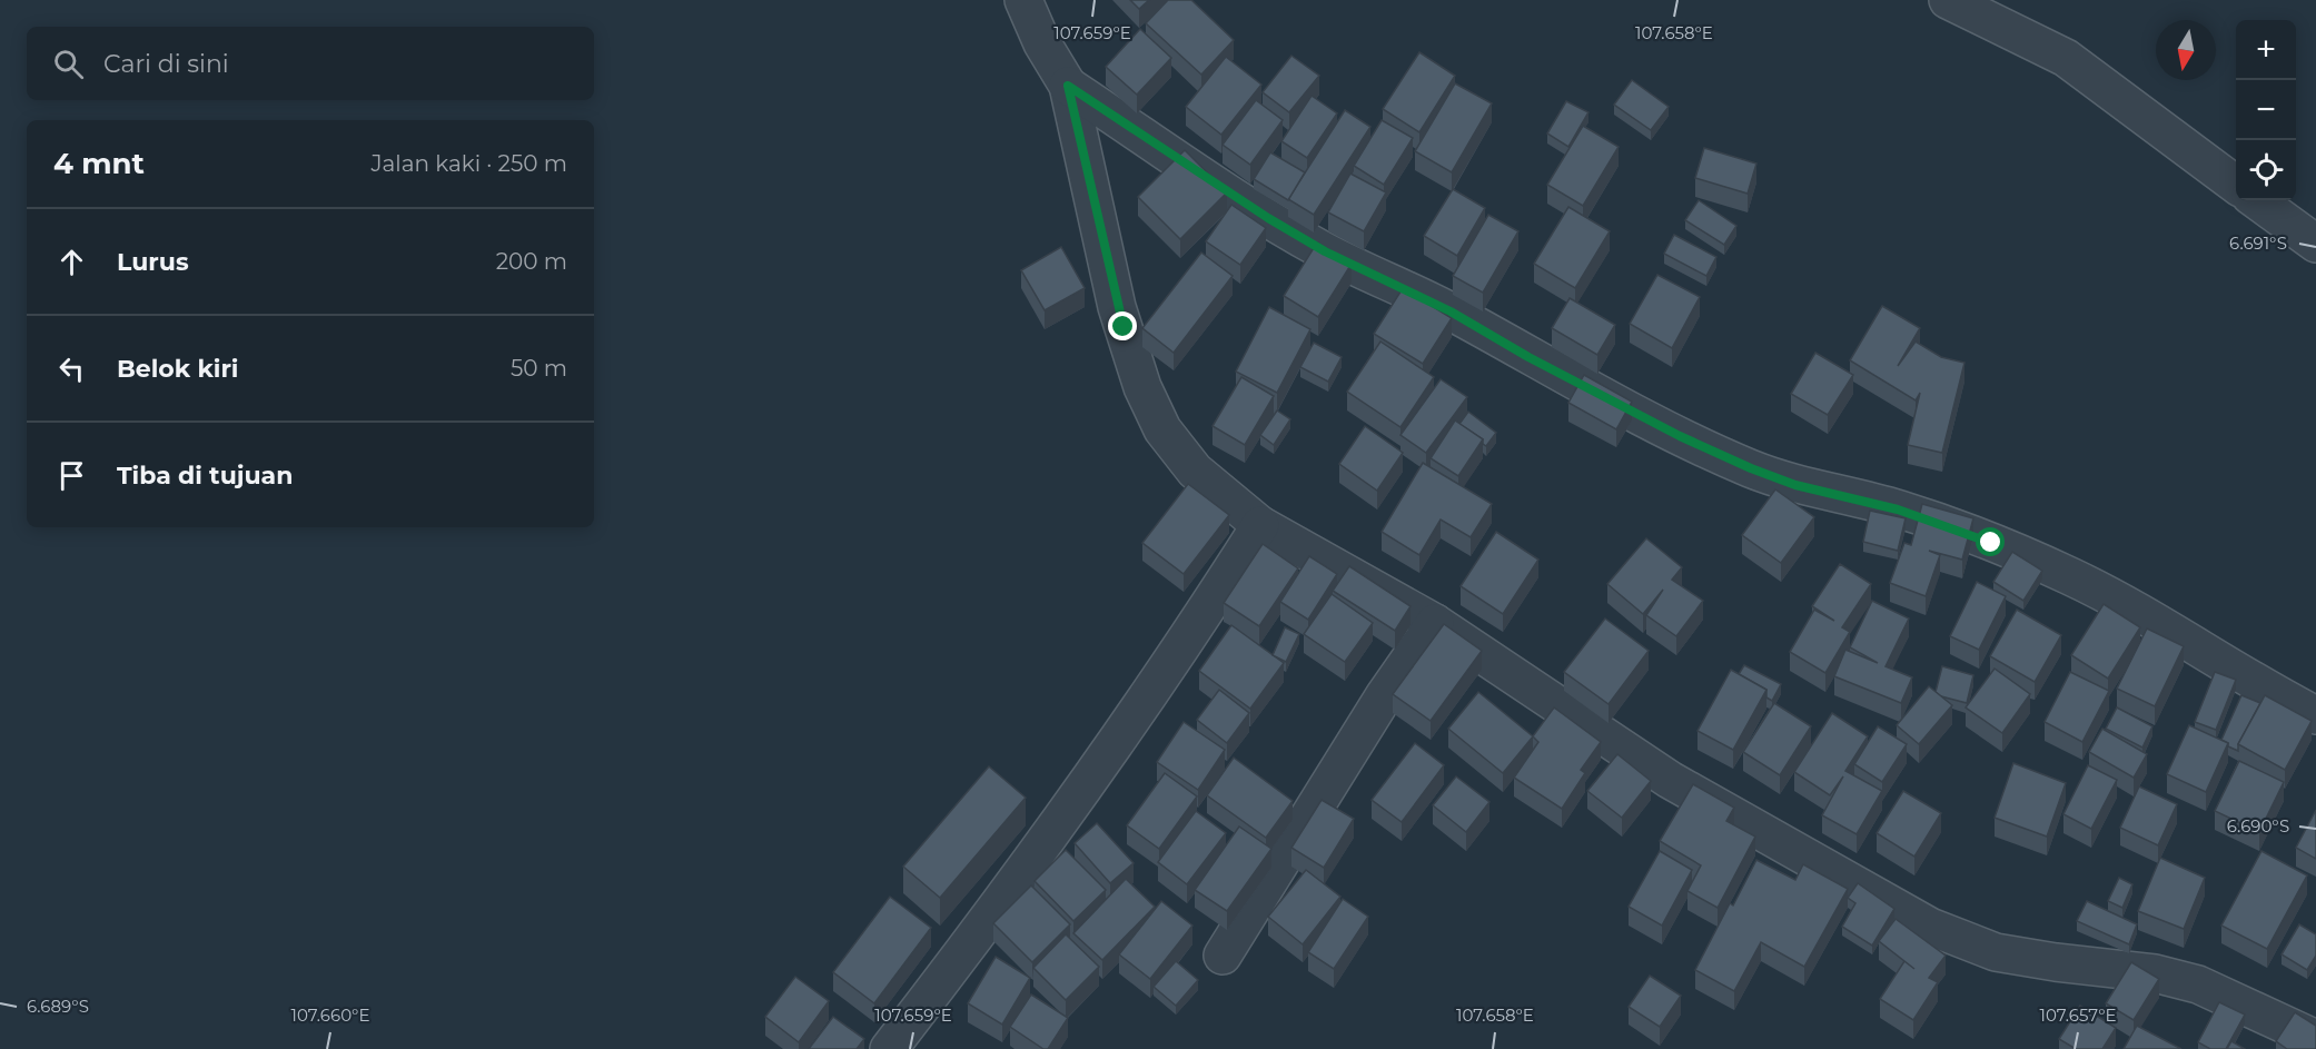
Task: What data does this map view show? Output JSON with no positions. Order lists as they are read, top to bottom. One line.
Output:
{"north":"bottom","page":{"map_buttons":["+","−"],"search":"Cari di sini","heading":["4 mnt","Jalan kaki · 250 m"],"list":[["Lurus","200 m"],["Belok kiri","50 m"],"Tiba di tujuan"]},"coordinates":["107.659°E","107.658°E","6.691°S","6.690°S","6.689°S","107.660°E","107.657°E"]}
